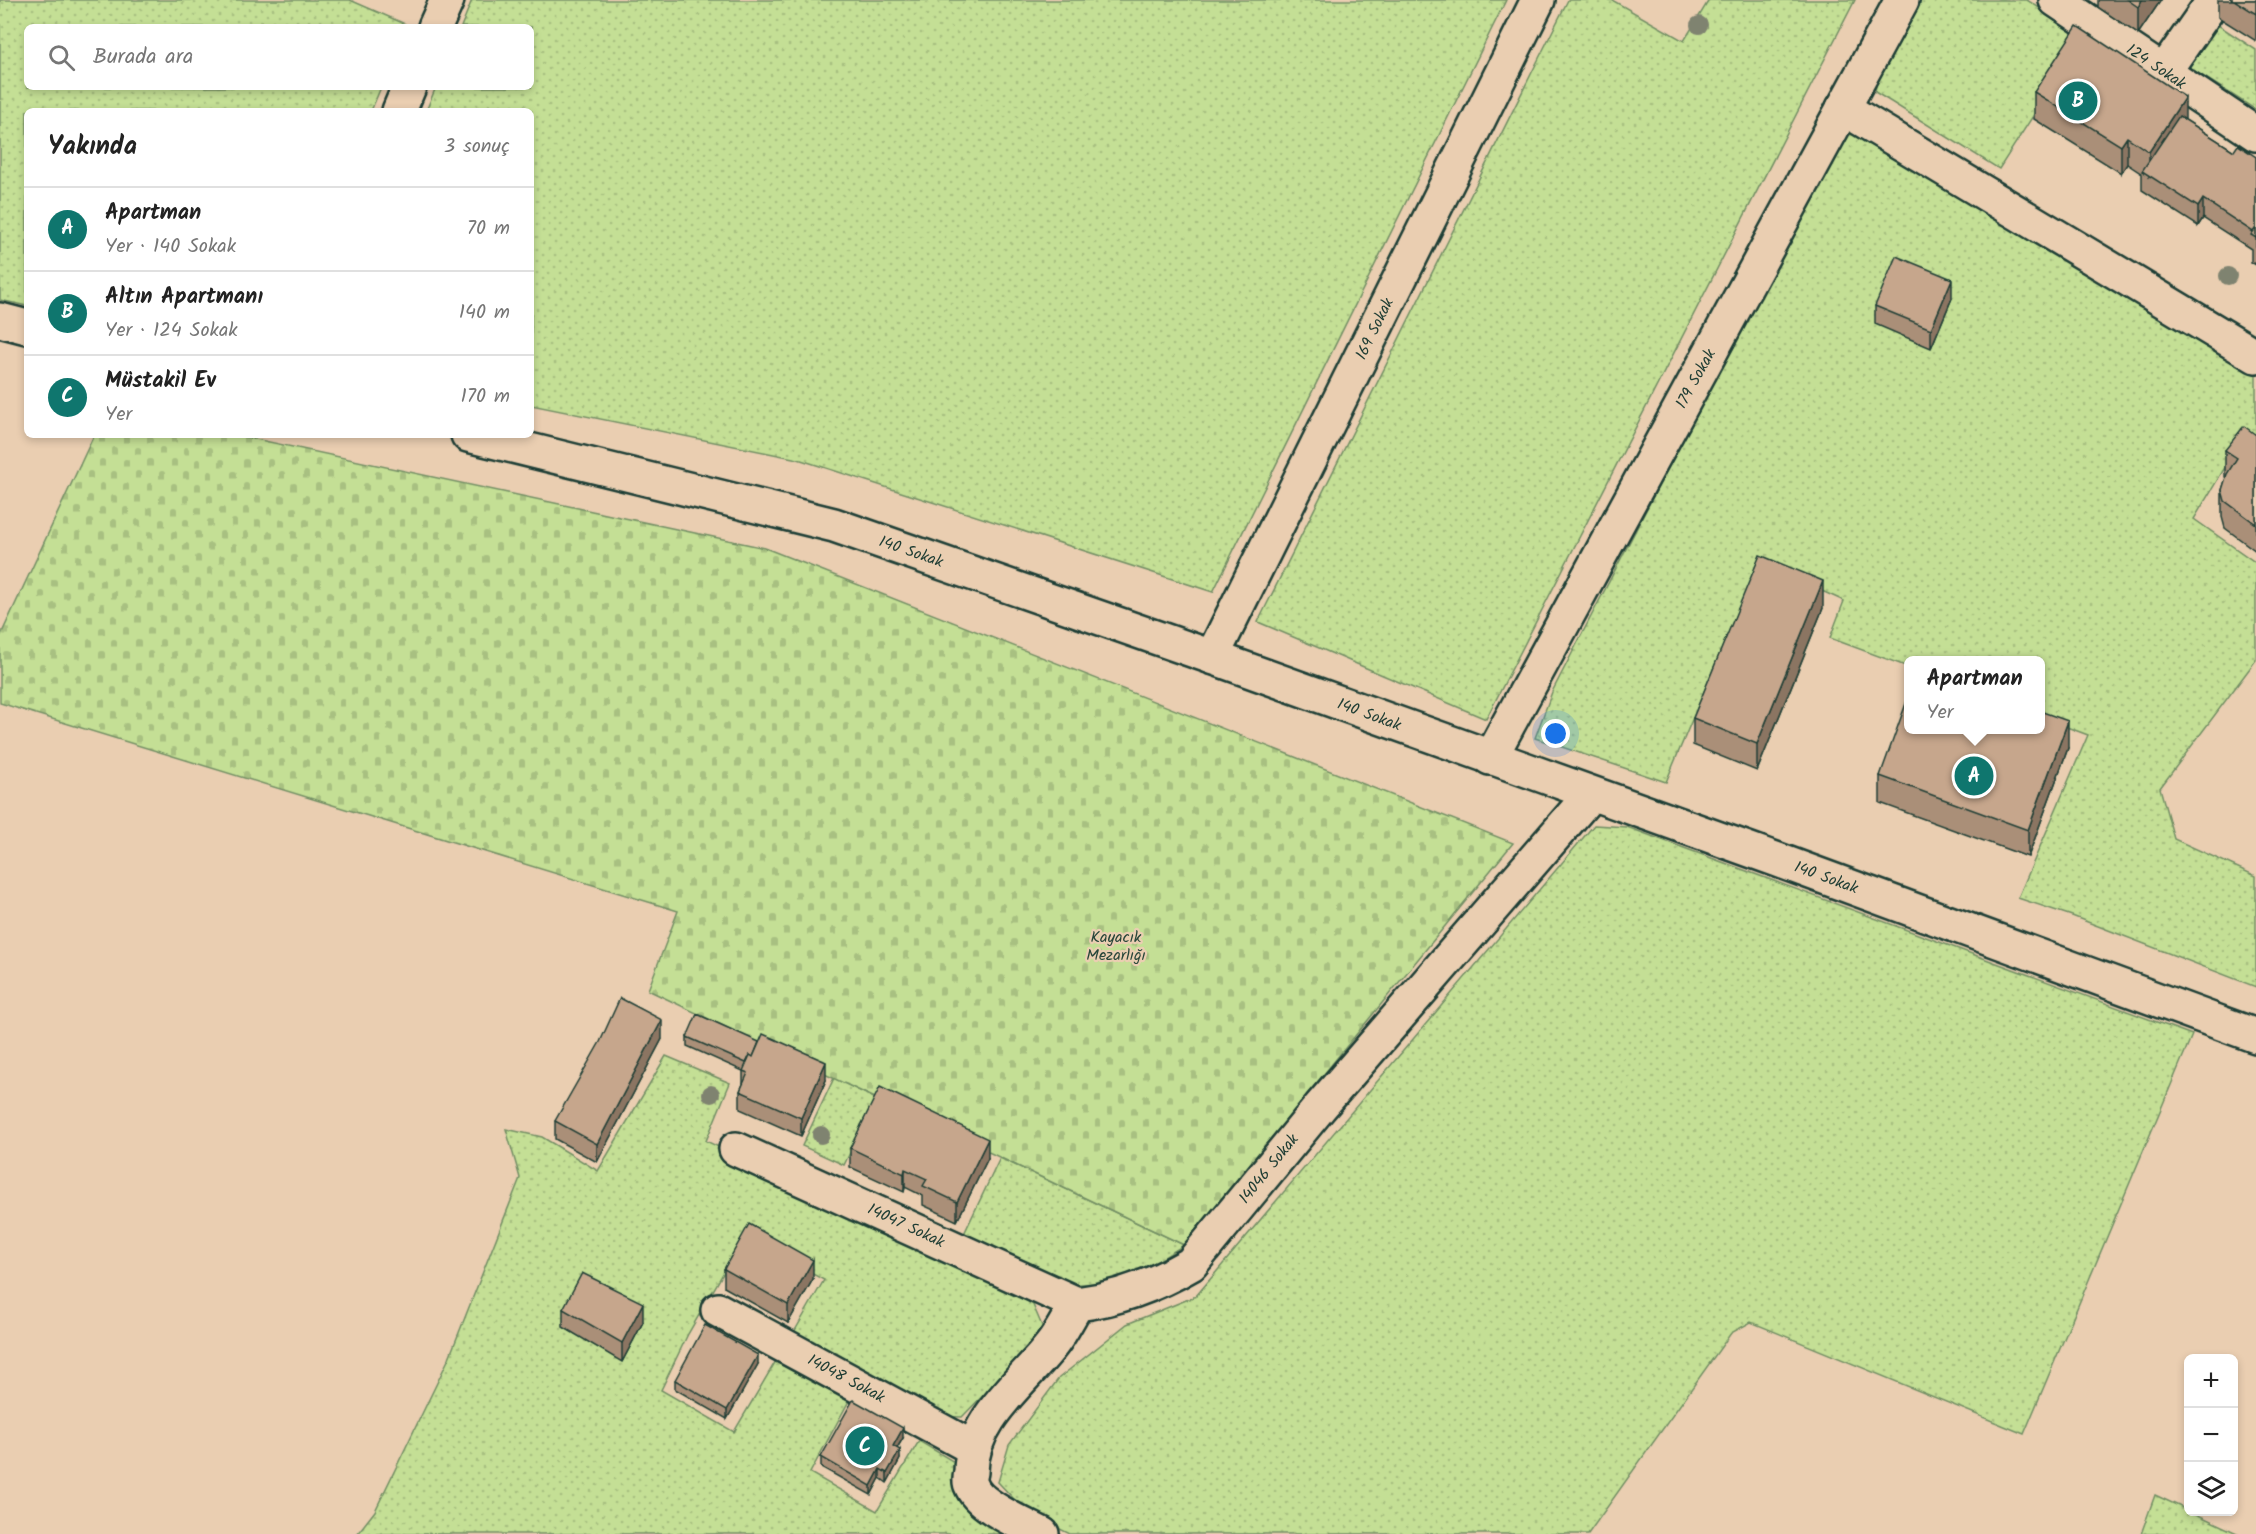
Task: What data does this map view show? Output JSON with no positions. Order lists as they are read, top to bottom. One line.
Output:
{"streets":{"main road":["124 Sokak","169 Sokak","179 Sokak","140 Sokak","14046 Sokak","14047 Sokak","14048 Sokak"]},"crossings":[["169 Sokak","140 Sokak"],["179 Sokak","140 Sokak"],["140 Sokak","14046 Sokak"],["14046 Sokak","14047 Sokak"]],"parks":["Kayacık Mezarlığı"],"page":{"search":"Burada ara","pins":["B","A","C"],"heading":["Yakında","3 sonuç"],"list":[{"mark":"A","name":"Apartman","note":"Yer · 140 Sokak","value":"70 m"},{"mark":"B","name":"Altın Apartmanı","note":"Yer · 124 Sokak","value":"140 m"},{"mark":"C","name":"Müstakil Ev","note":"Yer","value":"170 m"}],"popup":["Apartman","Yer"],"map_buttons":["+","−"]}}
